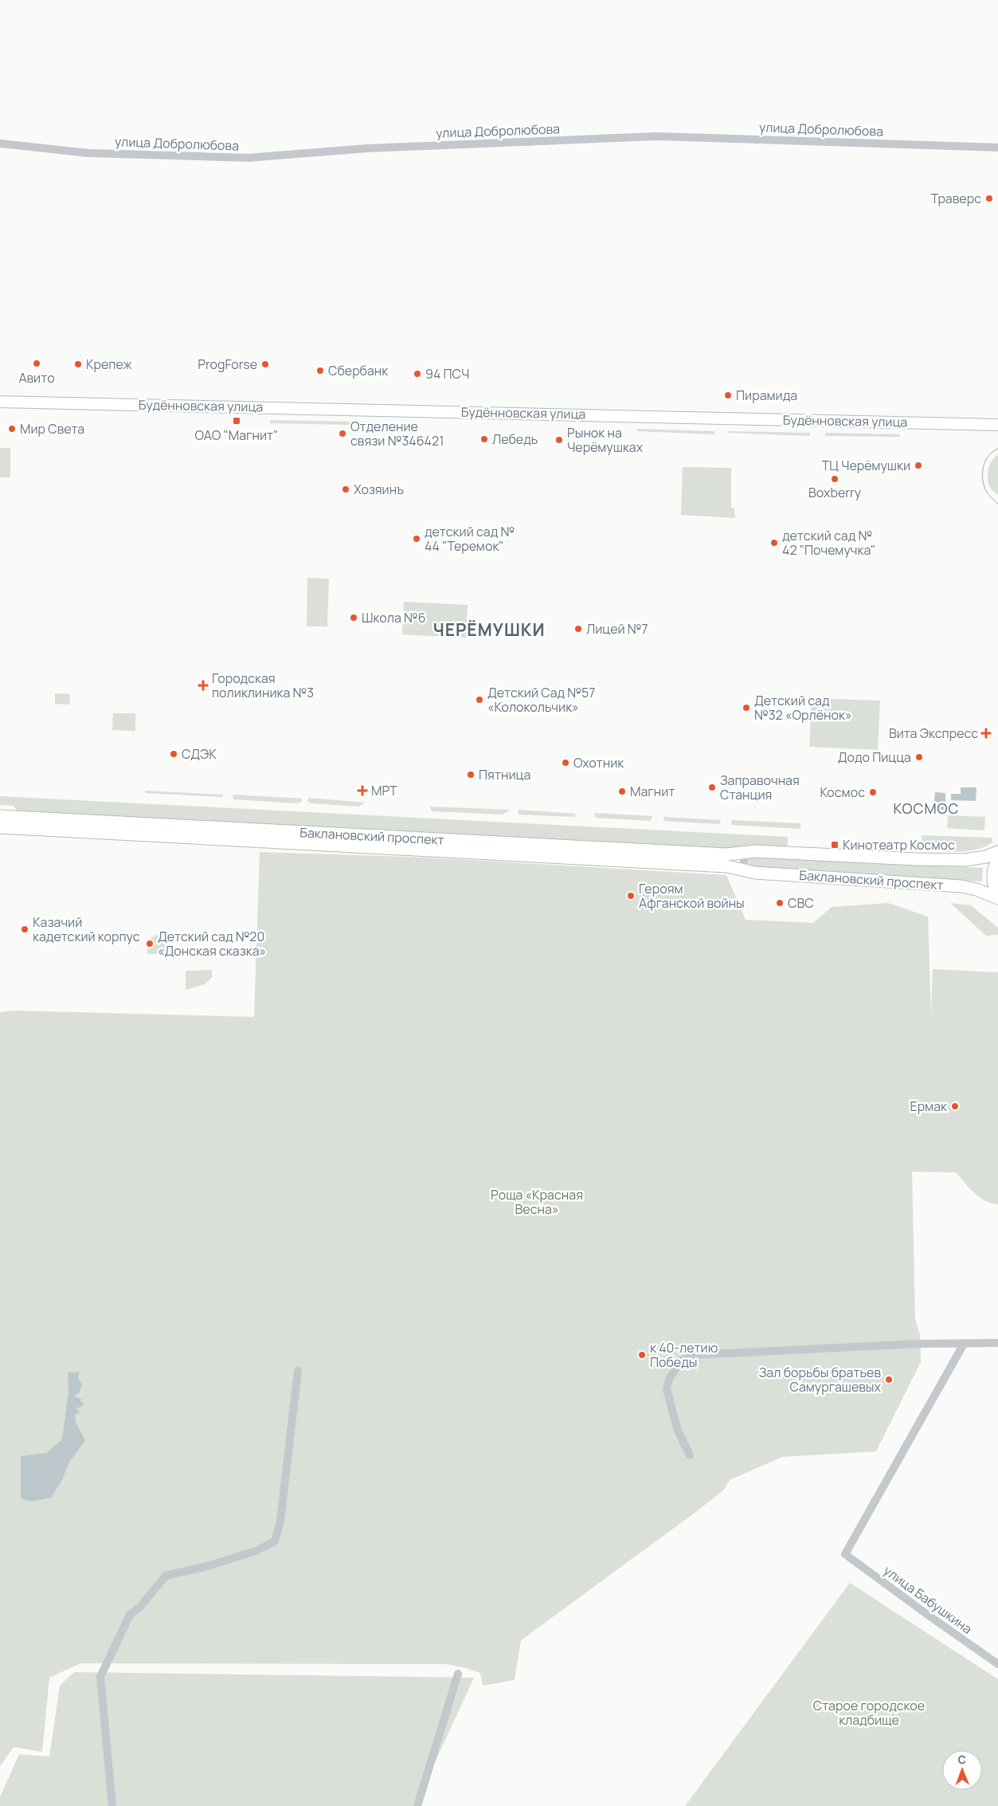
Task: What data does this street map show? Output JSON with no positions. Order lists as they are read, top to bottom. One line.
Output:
{"streets":{"main road":["Будённовская улица","Баклановский проспект"],"street":["улица Добролюбова","улица Бабушкина"]},"districts":["ЧЕРЁМУШКИ","КОСМОС"],"parks":["Роща «Красная Весна»","Старое городское кладбище"],"places":{"other":["Траверс","Авито","Крепеж","ProgForse","Сбербанк","94 ПСЧ","Пирамида","Мир Света","Отделение связи №346421","Лебедь","Рынок на Черёмушках","ТЦ Черёмушки","Boxberry","Хозяинъ","детский сад № 44 \"Теремок\"","детский сад № 42 \"Почемучка\"","Школа №6","Лицей №7","Детский Сад №57 «Колокольчик»","Детский сад №32 «Орлёнок»","СДЭК","Додо Пицца","Охотник","Пятница","Заправочная Станция","Магнит","Космос","Героям Афганской войны","СВС","Казачий кадетский корпус","Детский сад №20 «Донская сказка»","Ермак","к 40-летию Победы","Зал борьбы братьев Самургашевых"],"transit":["ОАО \"Магнит\"","Кинотеатр Космос"],"health":["Городская поликлиника №3","Вита Экспресс","МРТ"]},"north":"top"}
